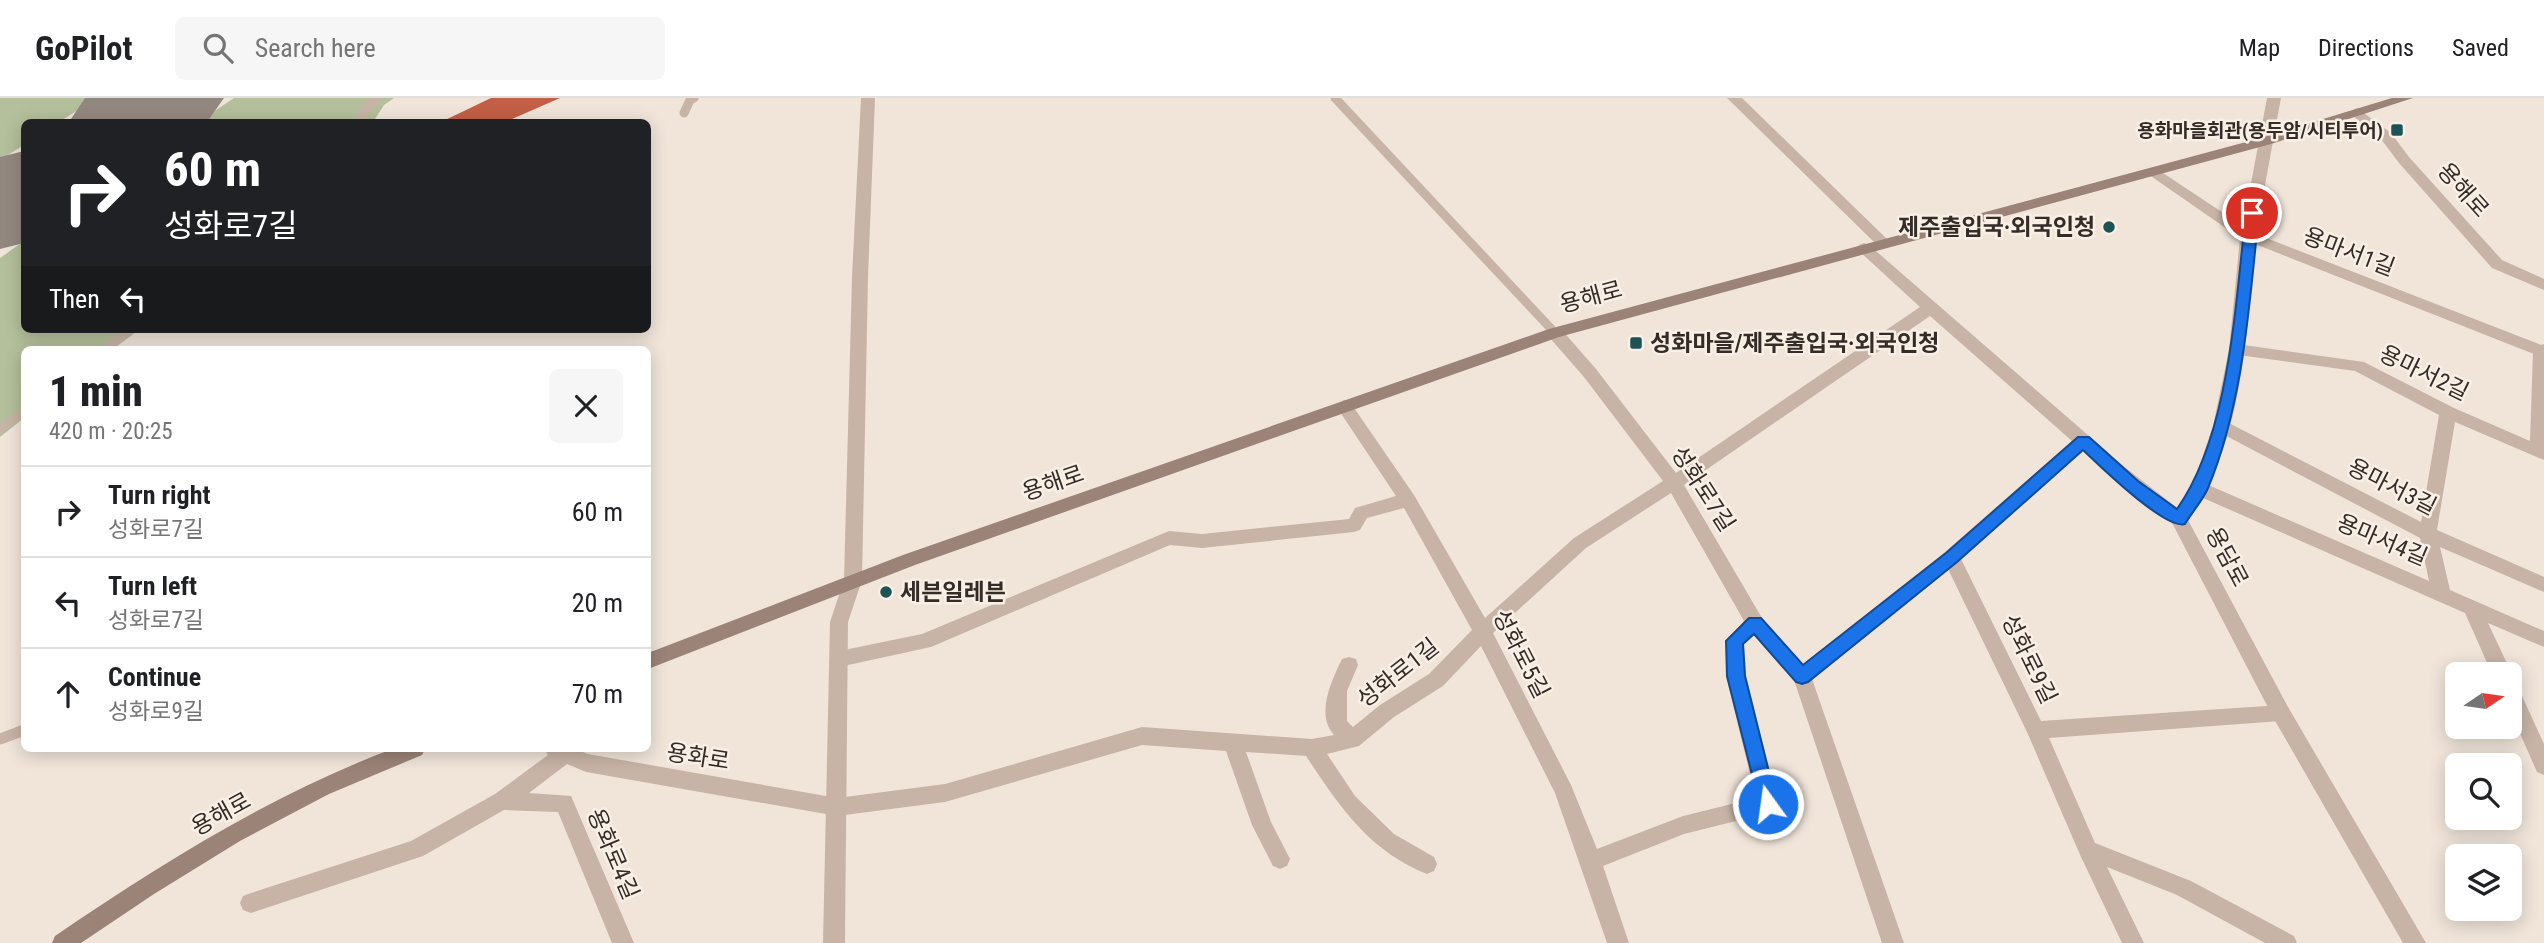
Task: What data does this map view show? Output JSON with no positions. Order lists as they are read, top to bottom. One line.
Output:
{"streets":{"main road":["용해로"],"street":["용마서1길","용마서2길","용마서3길","성화로7길","용마서4길","용담로","성화로5길","성화로9길","성화로1길","용화로","용화로4길"]},"crossings":[["용해로","용마서1길"],["용해로","성화로7길"],["용해로","용담로"],["용해로","성화로5길"],["성화로7길","성화로1길"],["용담로","성화로1길"],["성화로5길","성화로1길"],["성화로1길","용화로"]],"places":{"transit":["용화마을회관(용두암/시티투어)","성화마을/제주출입국·외국인청"],"other":["제주출입국·외국인청","세븐일레븐"]},"north":"right","page":{"header":"GoPilot","search":"Search here","nav":["Map","Directions","Saved"],"turn":["60 m","성화로7길"],"then":"Then","heading":["1 min","420 m · 20:25"],"list":[{"name":"Turn right","note":"성화로7길","value":"60 m"},{"name":"Turn left","note":"성화로7길","value":"20 m"},{"name":"Continue","note":"성화로9길","value":"70 m"}]}}
